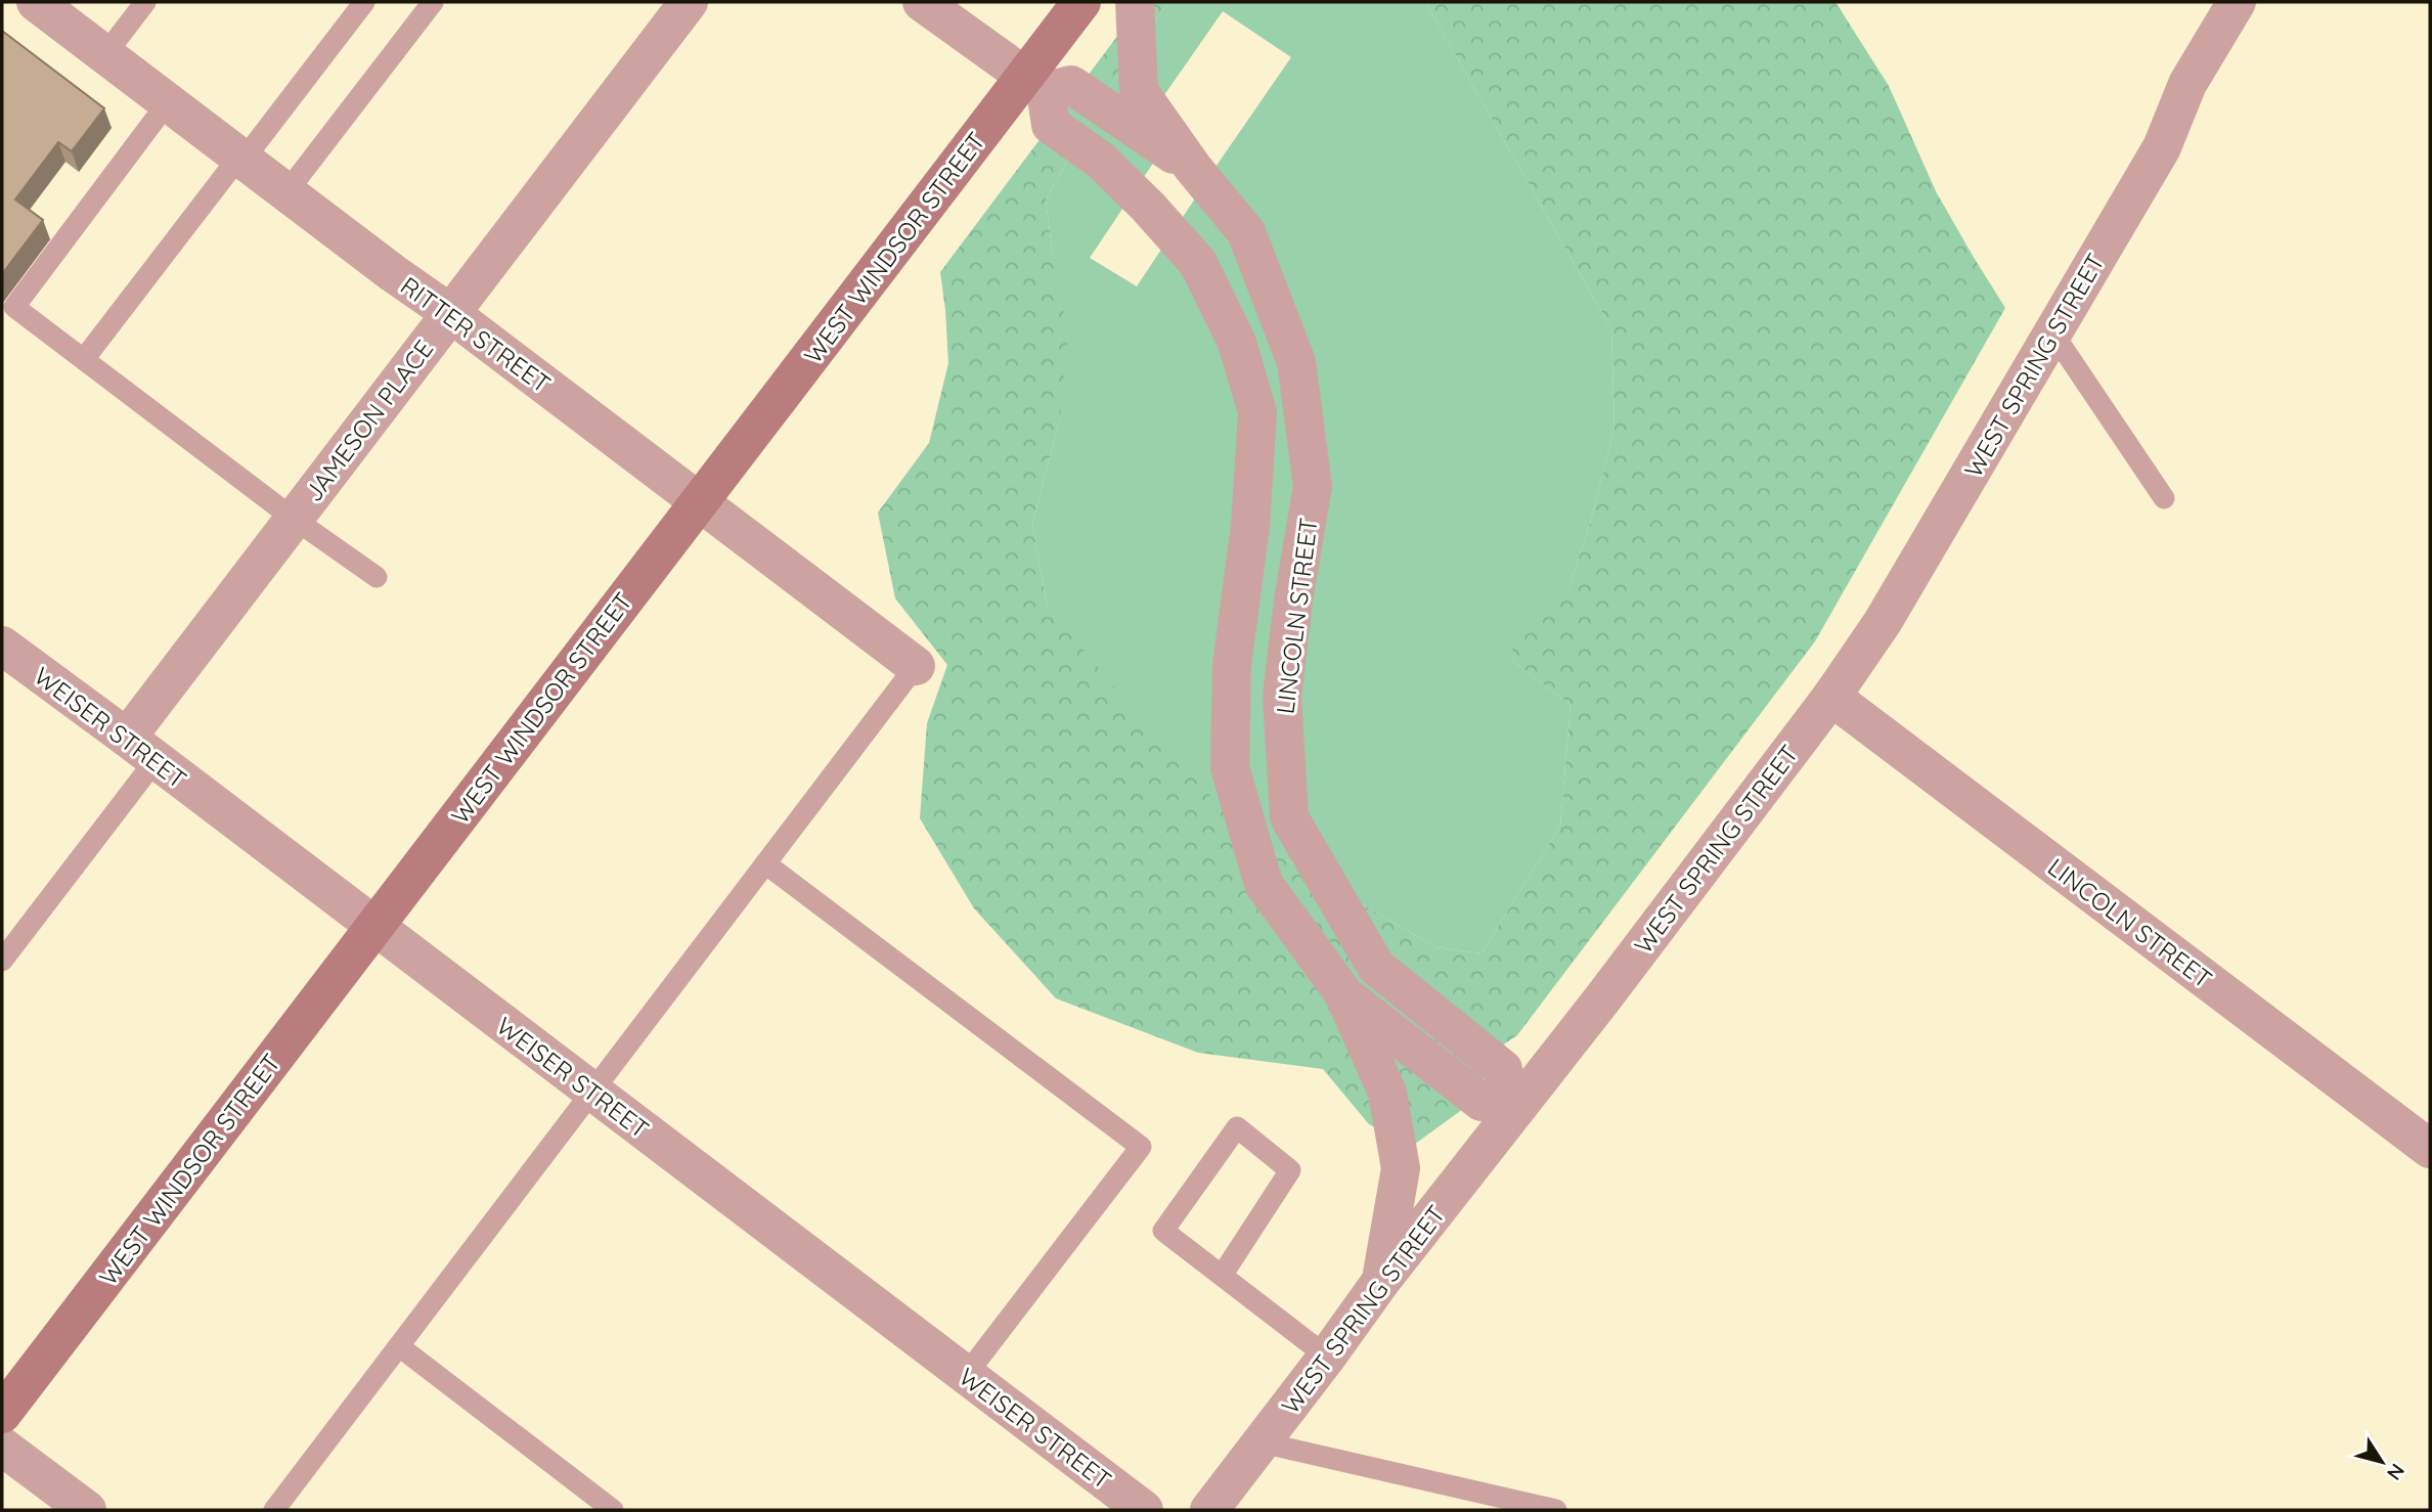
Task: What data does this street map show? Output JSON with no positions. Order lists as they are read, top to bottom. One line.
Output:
{"streets":{"main road":["WEST WINDSOR STREET"],"street":["RITTER STREET","WEST SPRING STREET","JAMESON PLACE","LINCOLN STREET","WEISER STREET"]},"crossings":[["WEST WINDSOR STREET","RITTER STREET"],["WEST WINDSOR STREET","LINCOLN STREET"],["WEST WINDSOR STREET","WEISER STREET"],["RITTER STREET","JAMESON PLACE"],["WEST SPRING STREET","LINCOLN STREET"],["JAMESON PLACE","WEISER STREET"]],"north":"bottom right"}
